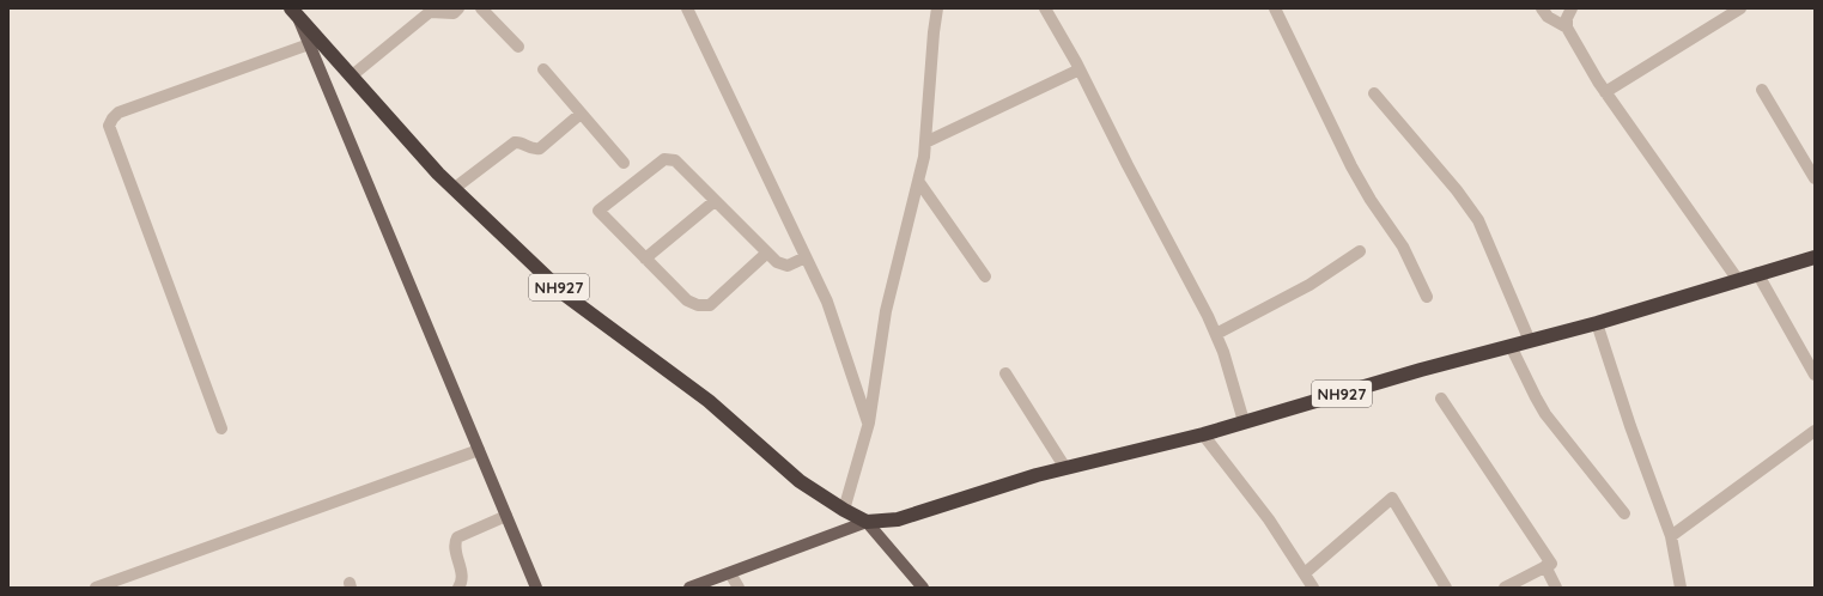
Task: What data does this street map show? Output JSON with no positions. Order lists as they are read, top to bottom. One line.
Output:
{"streets":{"highway":["NH927"]}}
